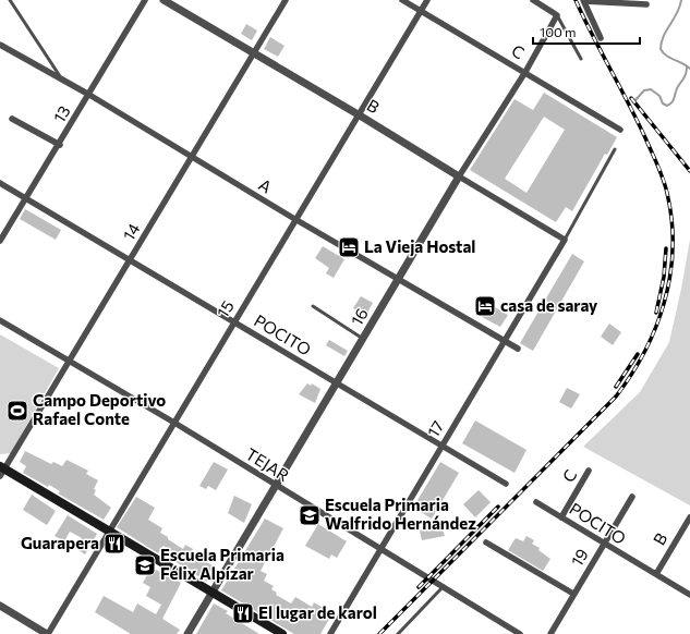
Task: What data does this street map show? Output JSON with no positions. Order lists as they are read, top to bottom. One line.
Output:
{"streets":{"street":["C","B","13","A","14","15","16","POCITO","17","TEJAR","19"]},"crossings":[["C","15"],["C","16"],["C","POCITO"],["B","14"],["B","15"],["B","16"],["B","POCITO"],["B","17"],["13","A"],["13","POCITO"],["A","14"],["A","15"],["A","16"],["A","17"],["14","POCITO"],["14","TEJAR"],["15","POCITO"],["15","TEJAR"],["16","POCITO"],["16","TEJAR"],["POCITO","17"],["POCITO","19"],["17","TEJAR"]],"places":{"hotel":["La Vieja Hostal","casa de saray"],"sports":["Campo Deportivo Rafael Conte"],"school or university":["Escuela Primaria Walfrido Hernández","Escuela Primaria Félix Alpízar"],"restaurant":["Guarapera","El lugar de karol"]},"scale_bar":"100 m"}
